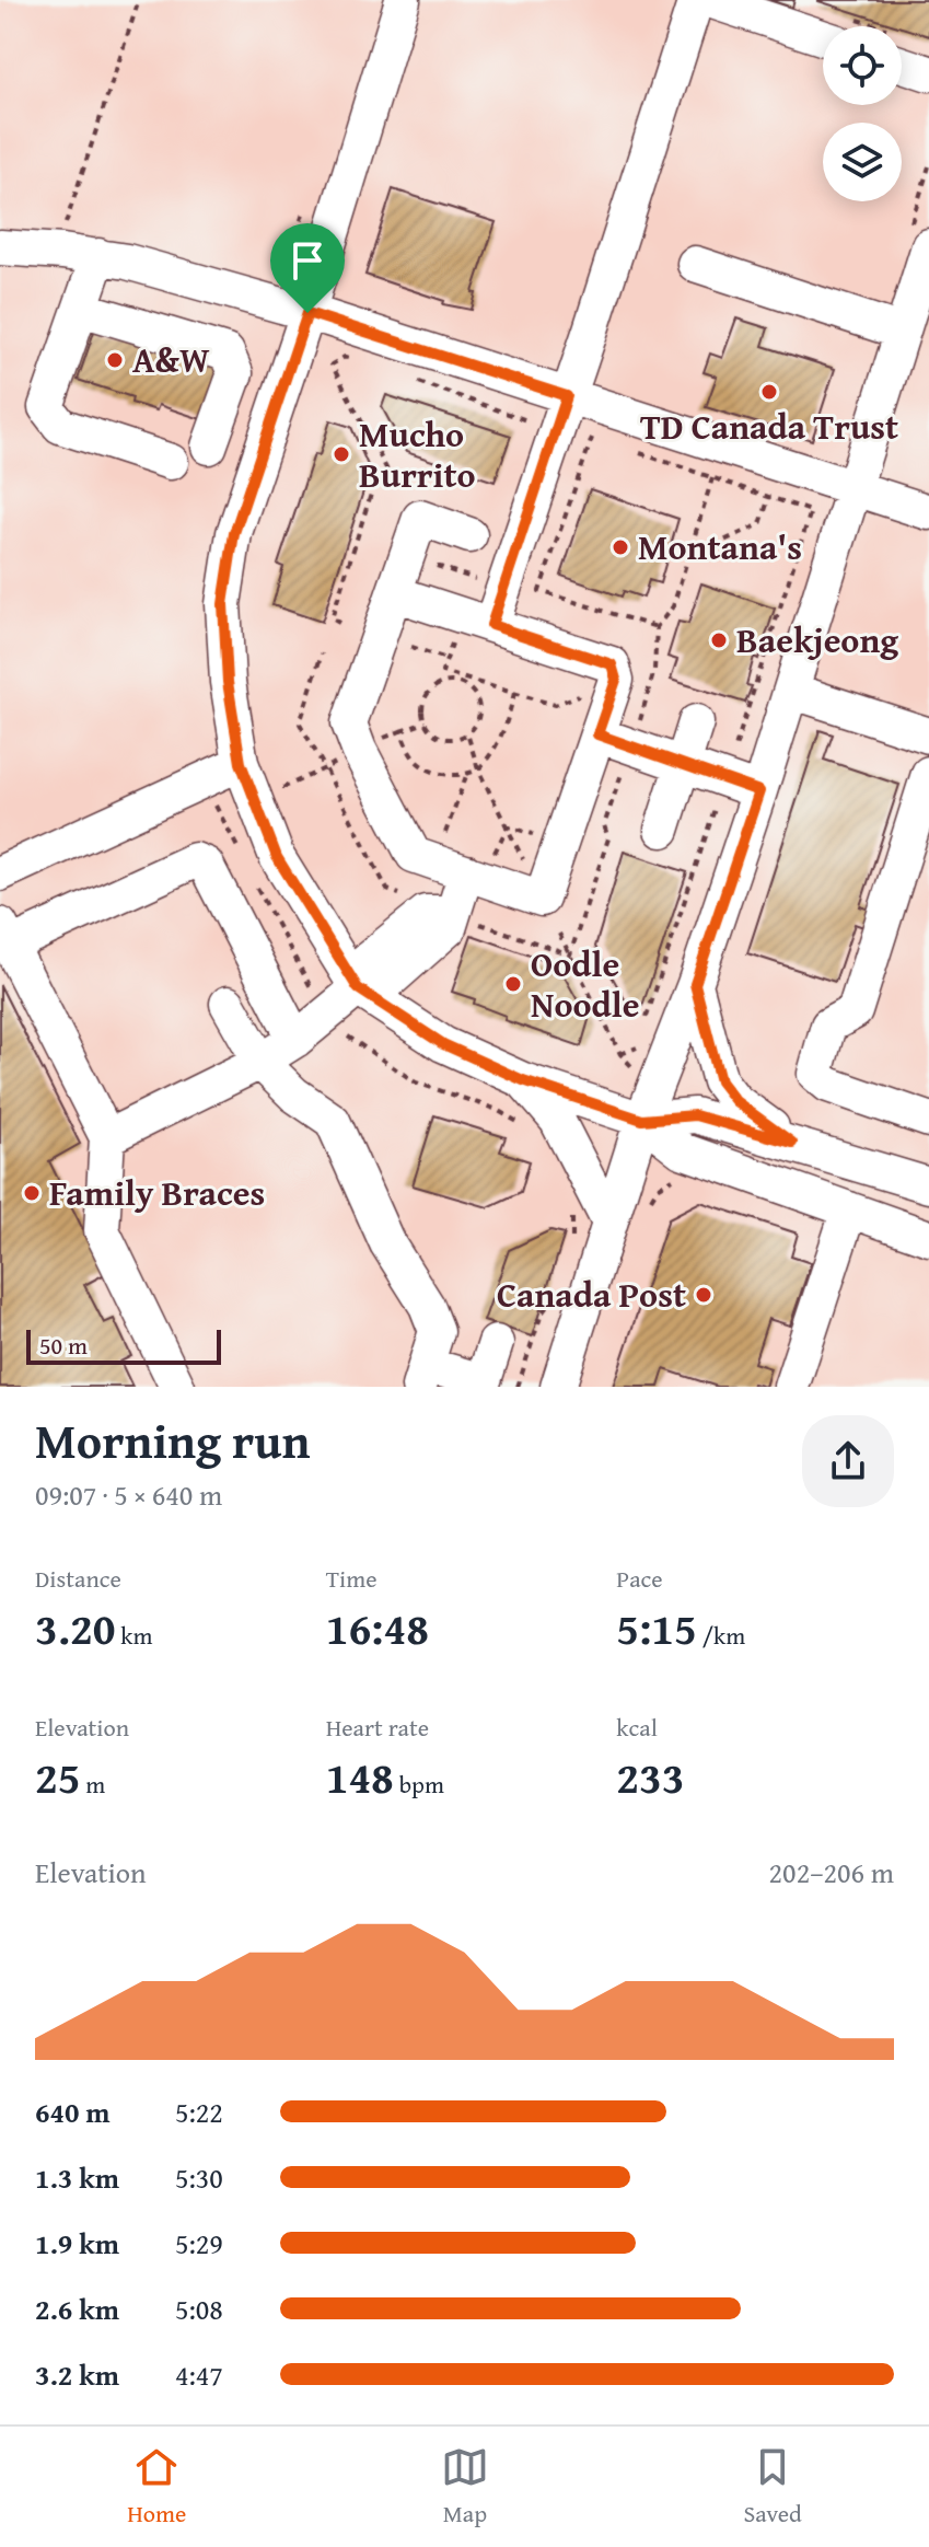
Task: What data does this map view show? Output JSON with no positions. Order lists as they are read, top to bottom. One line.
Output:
{"places":["A&W","TD Canada Trust","Mucho Burrito","Montana's","Baekjeong","Oodle Noodle","Family Braces","Canada Post"],"scale_bar":"50 m","page":{"scale":"50 m","heading":["Morning run","09:07 · 5 × 640 m"],"stats":[["Distance","3.20 km"],["Time","16:48"],["Pace","5:15 /km"],["Elevation","25 m"],["Heart rate","148 bpm"],["kcal","233"]],"chart":["Elevation","202–206 m"],"list":[{"name":"640 m","note":"5:22"},{"name":"1.3 km","note":"5:30"},{"name":"1.9 km","note":"5:29"},{"name":"2.6 km","note":"5:08"},{"name":"3.2 km","note":"4:47"}],"tabs":["Home","Map","Saved"]}}
